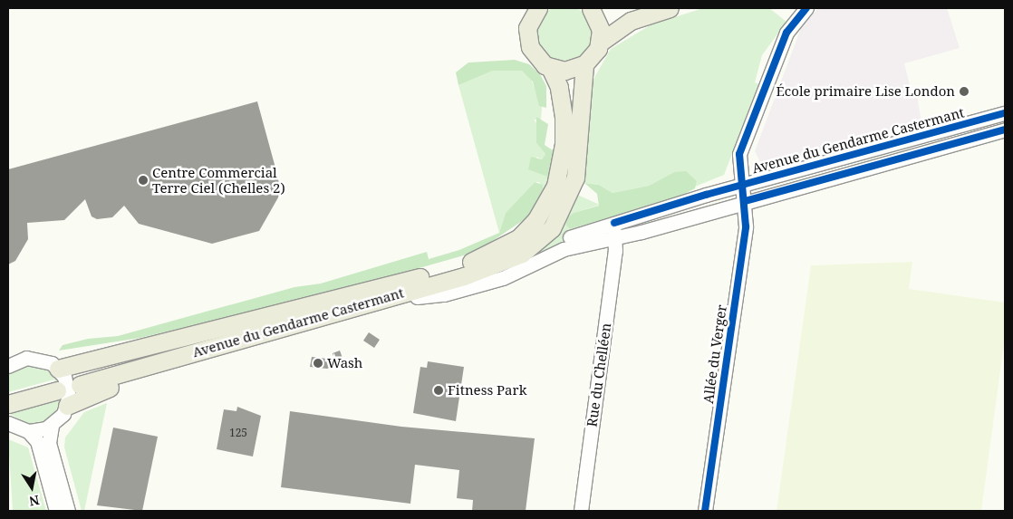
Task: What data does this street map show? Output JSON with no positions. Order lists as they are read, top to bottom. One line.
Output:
{"streets":{"main road":["Avenue du Gendarme Castermant"],"street":["Allée du Verger","Rue du Chelléen"]},"crossings":[["Avenue du Gendarme Castermant","Allée du Verger"],["Avenue du Gendarme Castermant","Rue du Chelléen"]],"places":["École primaire Lise London","Centre Commercial Terre Ciel (Chelles 2)","Wash","Fitness Park"],"house_numbers":["125"],"north":"bottom"}
